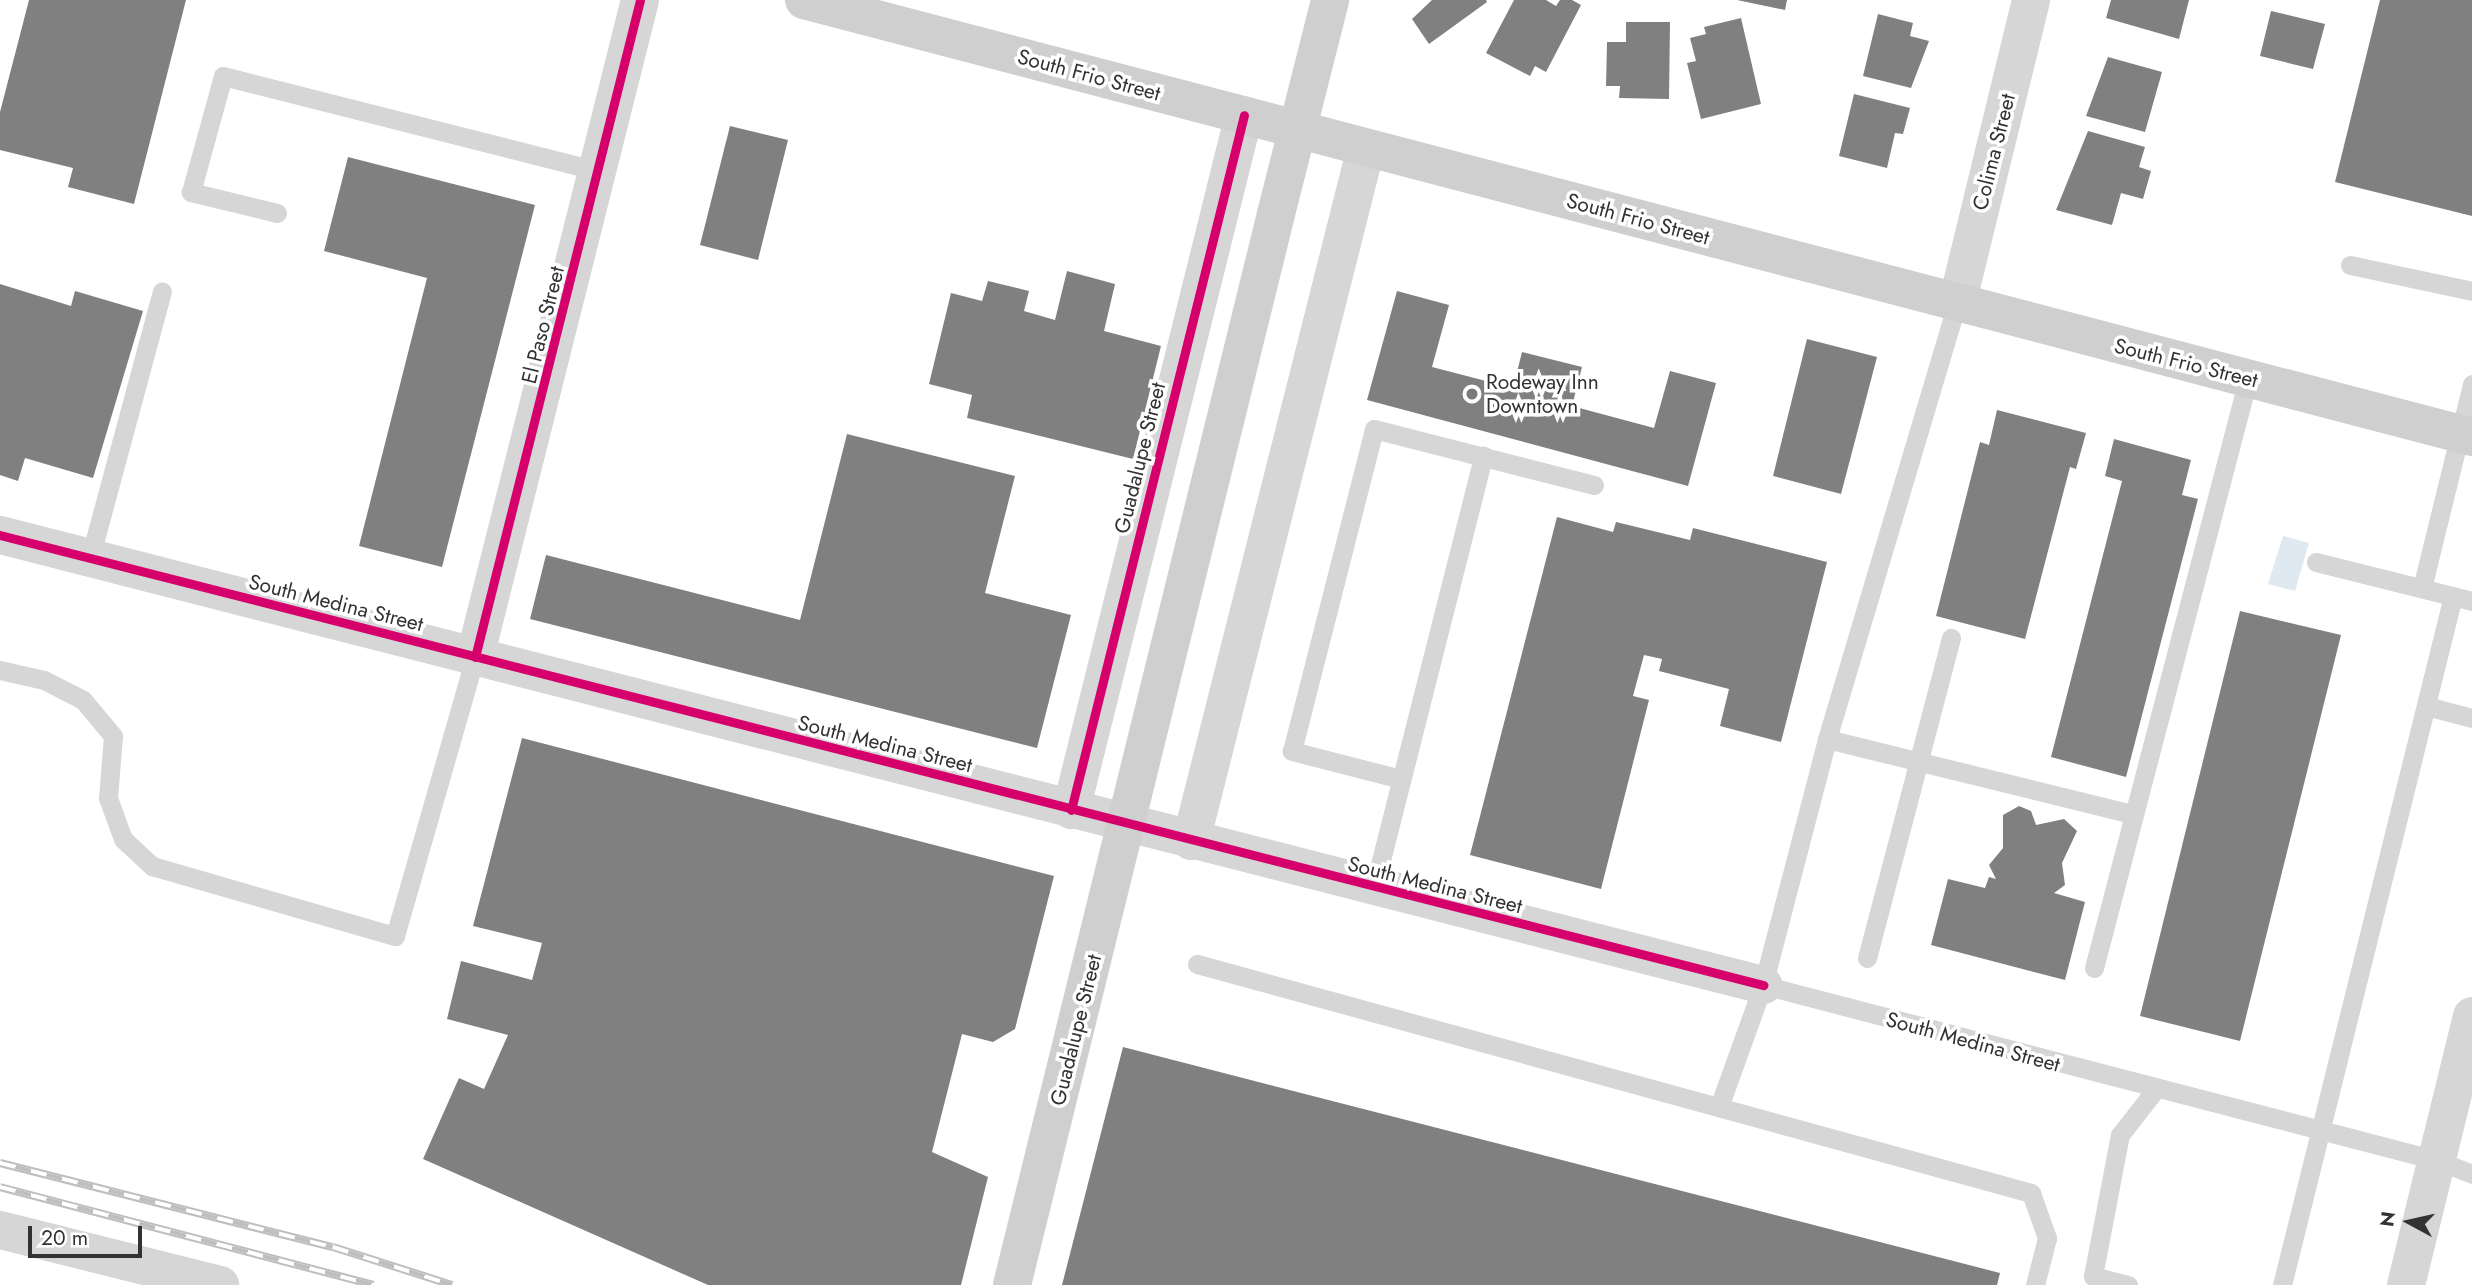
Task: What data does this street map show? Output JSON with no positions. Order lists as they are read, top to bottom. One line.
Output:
{"streets":{"main road":["South Frio Street","Guadalupe Street"],"street":["Colima Street","El Paso Street","South Medina Street"]},"crossings":[["South Frio Street","Colima Street"],["South Frio Street","Guadalupe Street"],["El Paso Street","South Medina Street"],["Guadalupe Street","South Medina Street"]],"places":["Rodeway Inn Downtown"],"scale_bar":"20 m","north":"left"}
